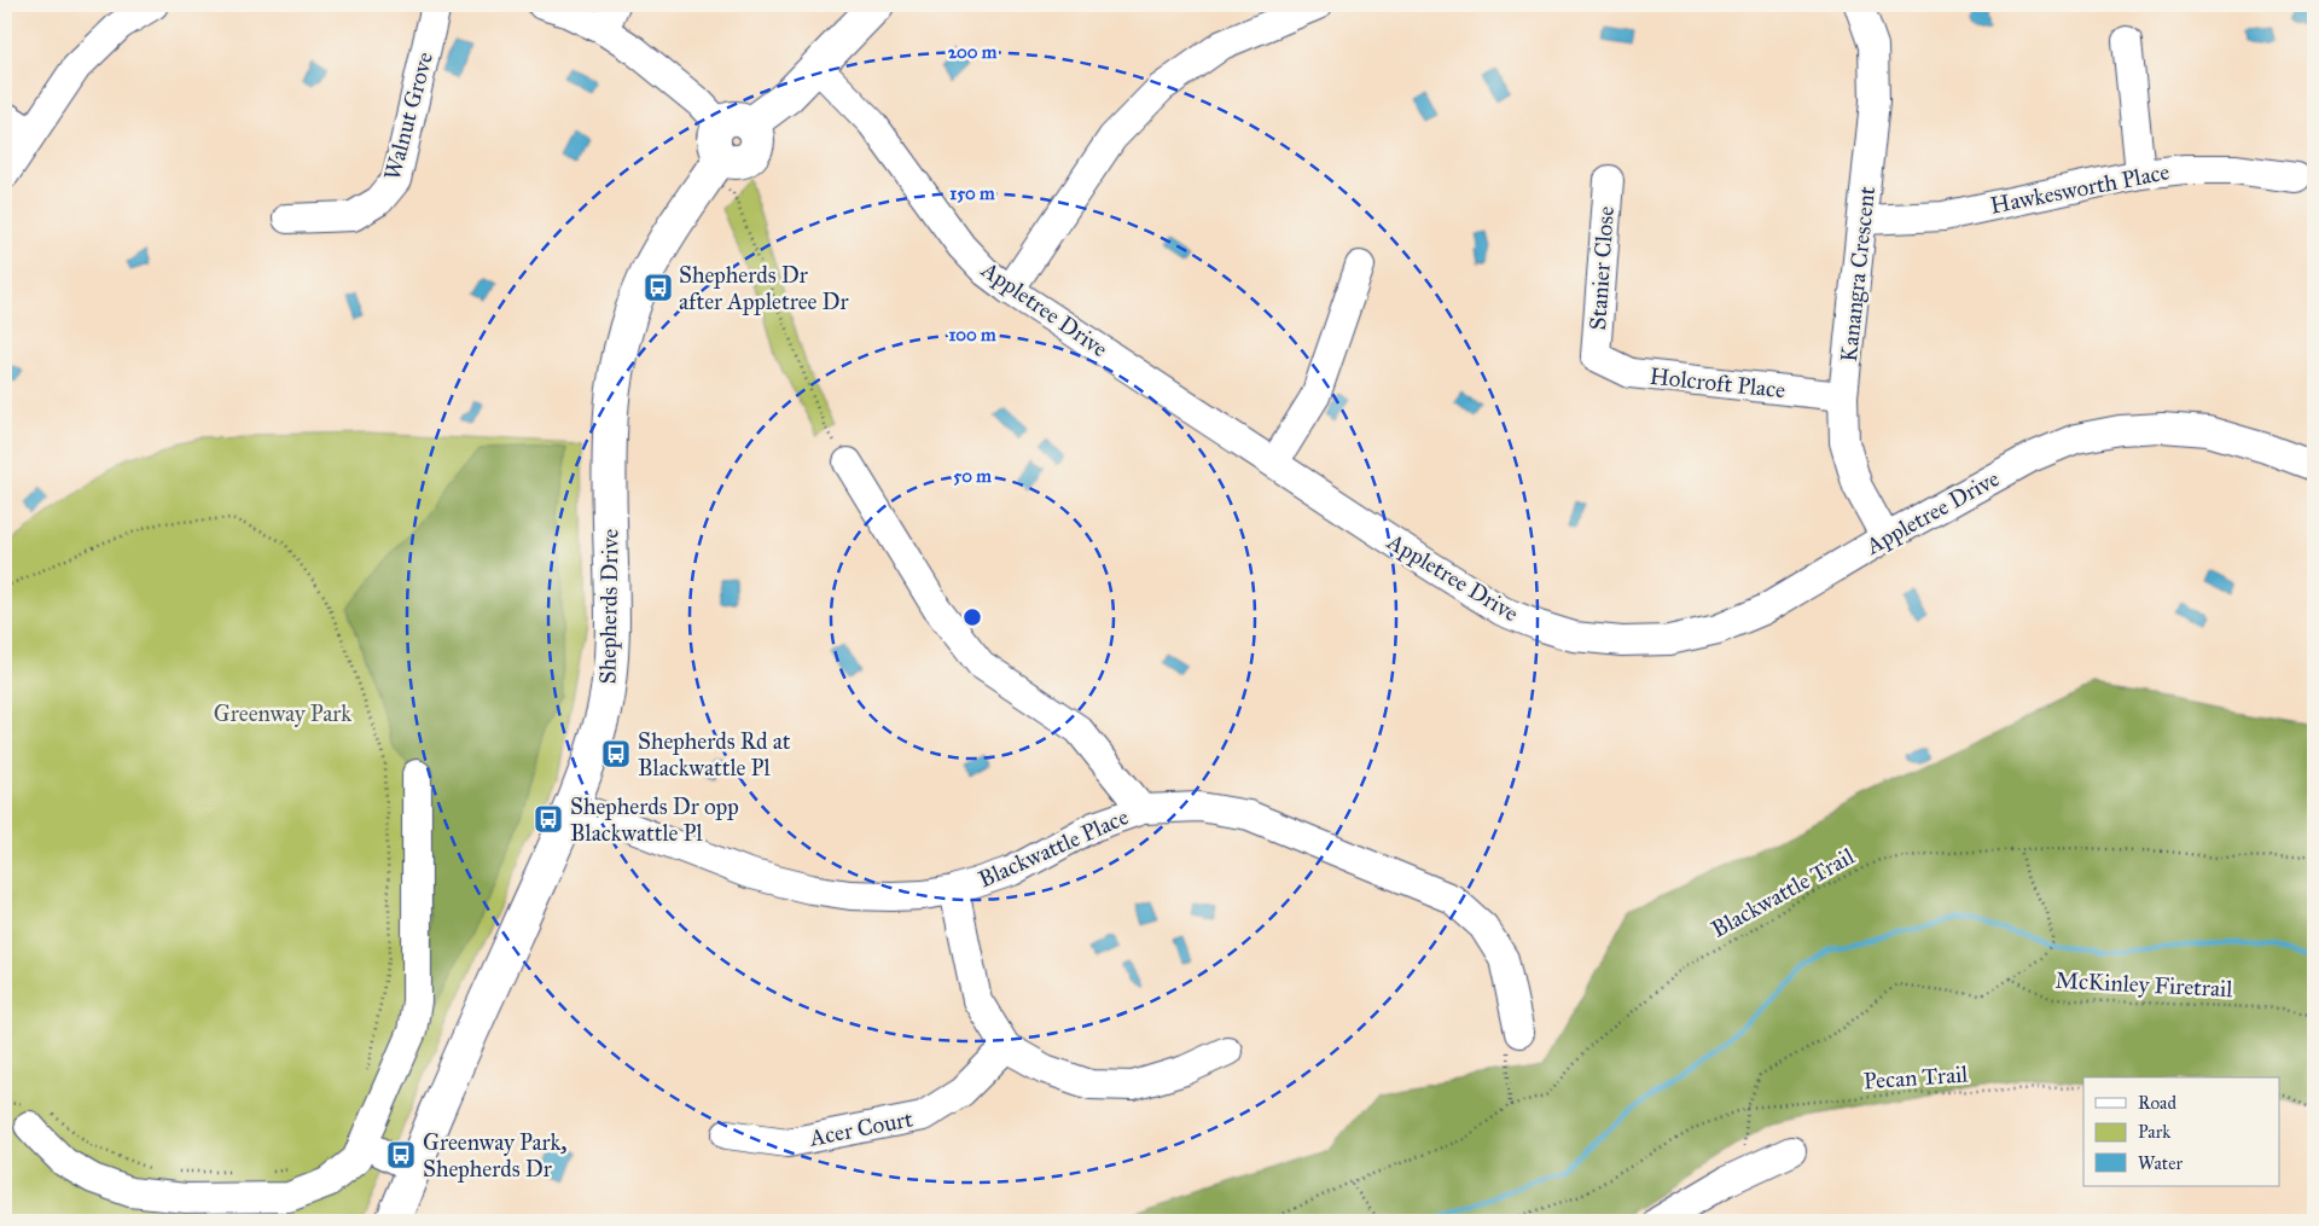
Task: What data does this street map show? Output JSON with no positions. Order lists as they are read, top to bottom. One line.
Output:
{"streets":{"main road":["Shepherds Drive"],"street":["Walnut Grove","Hawkesworth Place","Stanier Close","Kanangra Crescent","Appletree Drive","Holcroft Place","Blackwattle Place","Acer Court"],"path":["Blackwattle Trail","McKinley Firetrail","Pecan Trail"]},"crossings":[["Hawkesworth Place","Kanangra Crescent"],["Stanier Close","Holcroft Place"],["Kanangra Crescent","Appletree Drive"],["Kanangra Crescent","Holcroft Place"],["Appletree Drive","Shepherds Drive"],["Shepherds Drive","Blackwattle Place"]],"parks":["Greenway Park"],"places":{"bus stop":["Shepherds Dr after Appletree Dr","Shepherds Rd at Blackwattle Pl","Shepherds Dr opp Blackwattle Pl","Greenway Park, Shepherds Dr"]},"legend":["Road","Park","Water"],"rings":["200 m","150 m","100 m","50 m"]}
